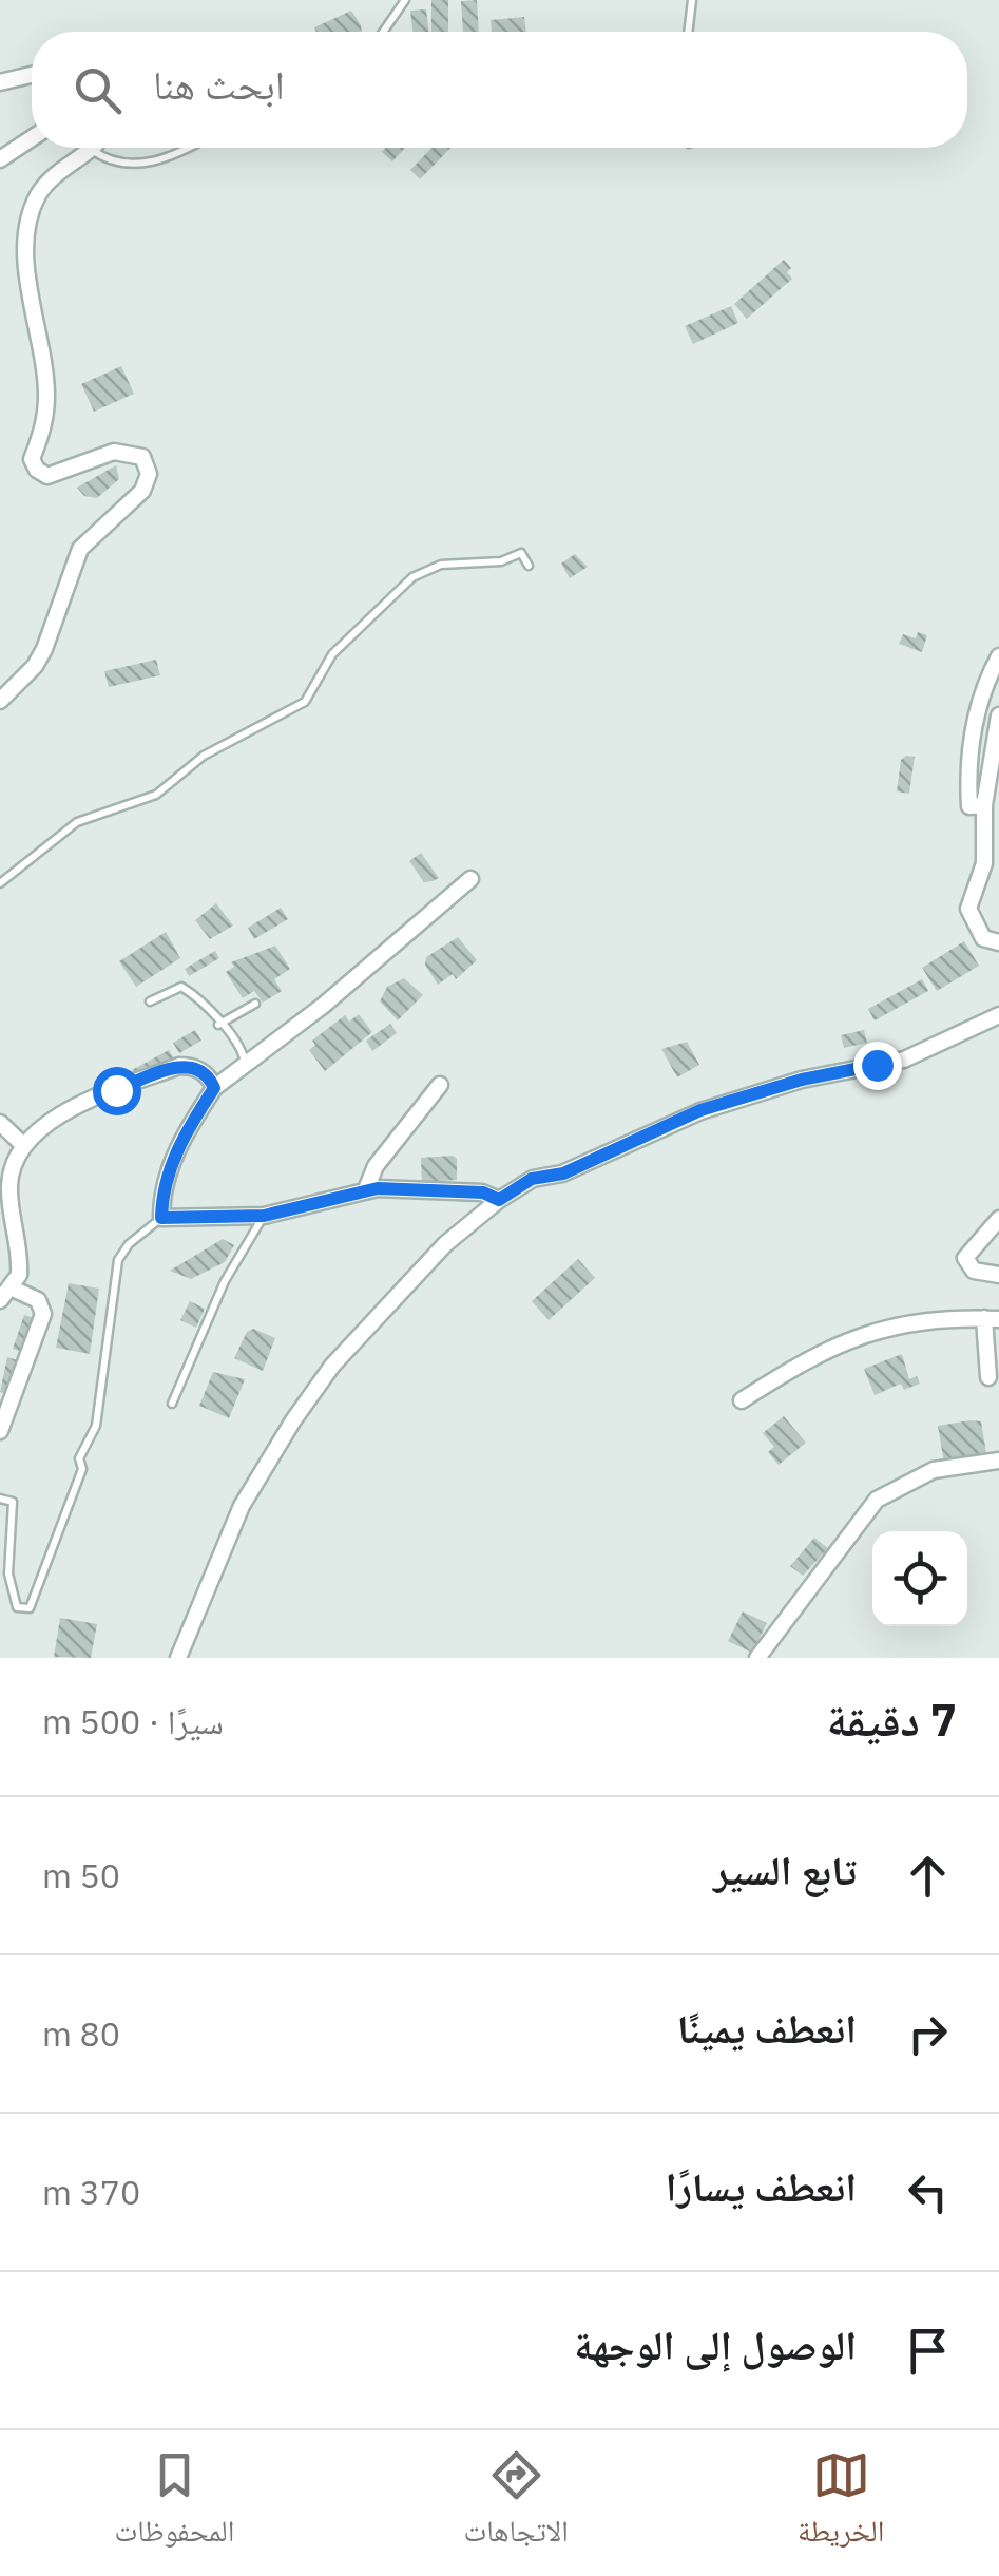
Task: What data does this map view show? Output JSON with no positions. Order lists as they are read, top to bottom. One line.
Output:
{"page":{"search":"ابحث هنا","heading":["7 دقيقة","سيرًا · 500 m"],"list":[["تابع السير","50 m"],["انعطف يمينًا","80 m"],["انعطف يسارًا","370 m"],"الوصول إلى الوجهة"],"nav":["الخريطة","الاتجاهات","المحفوظات"]}}
